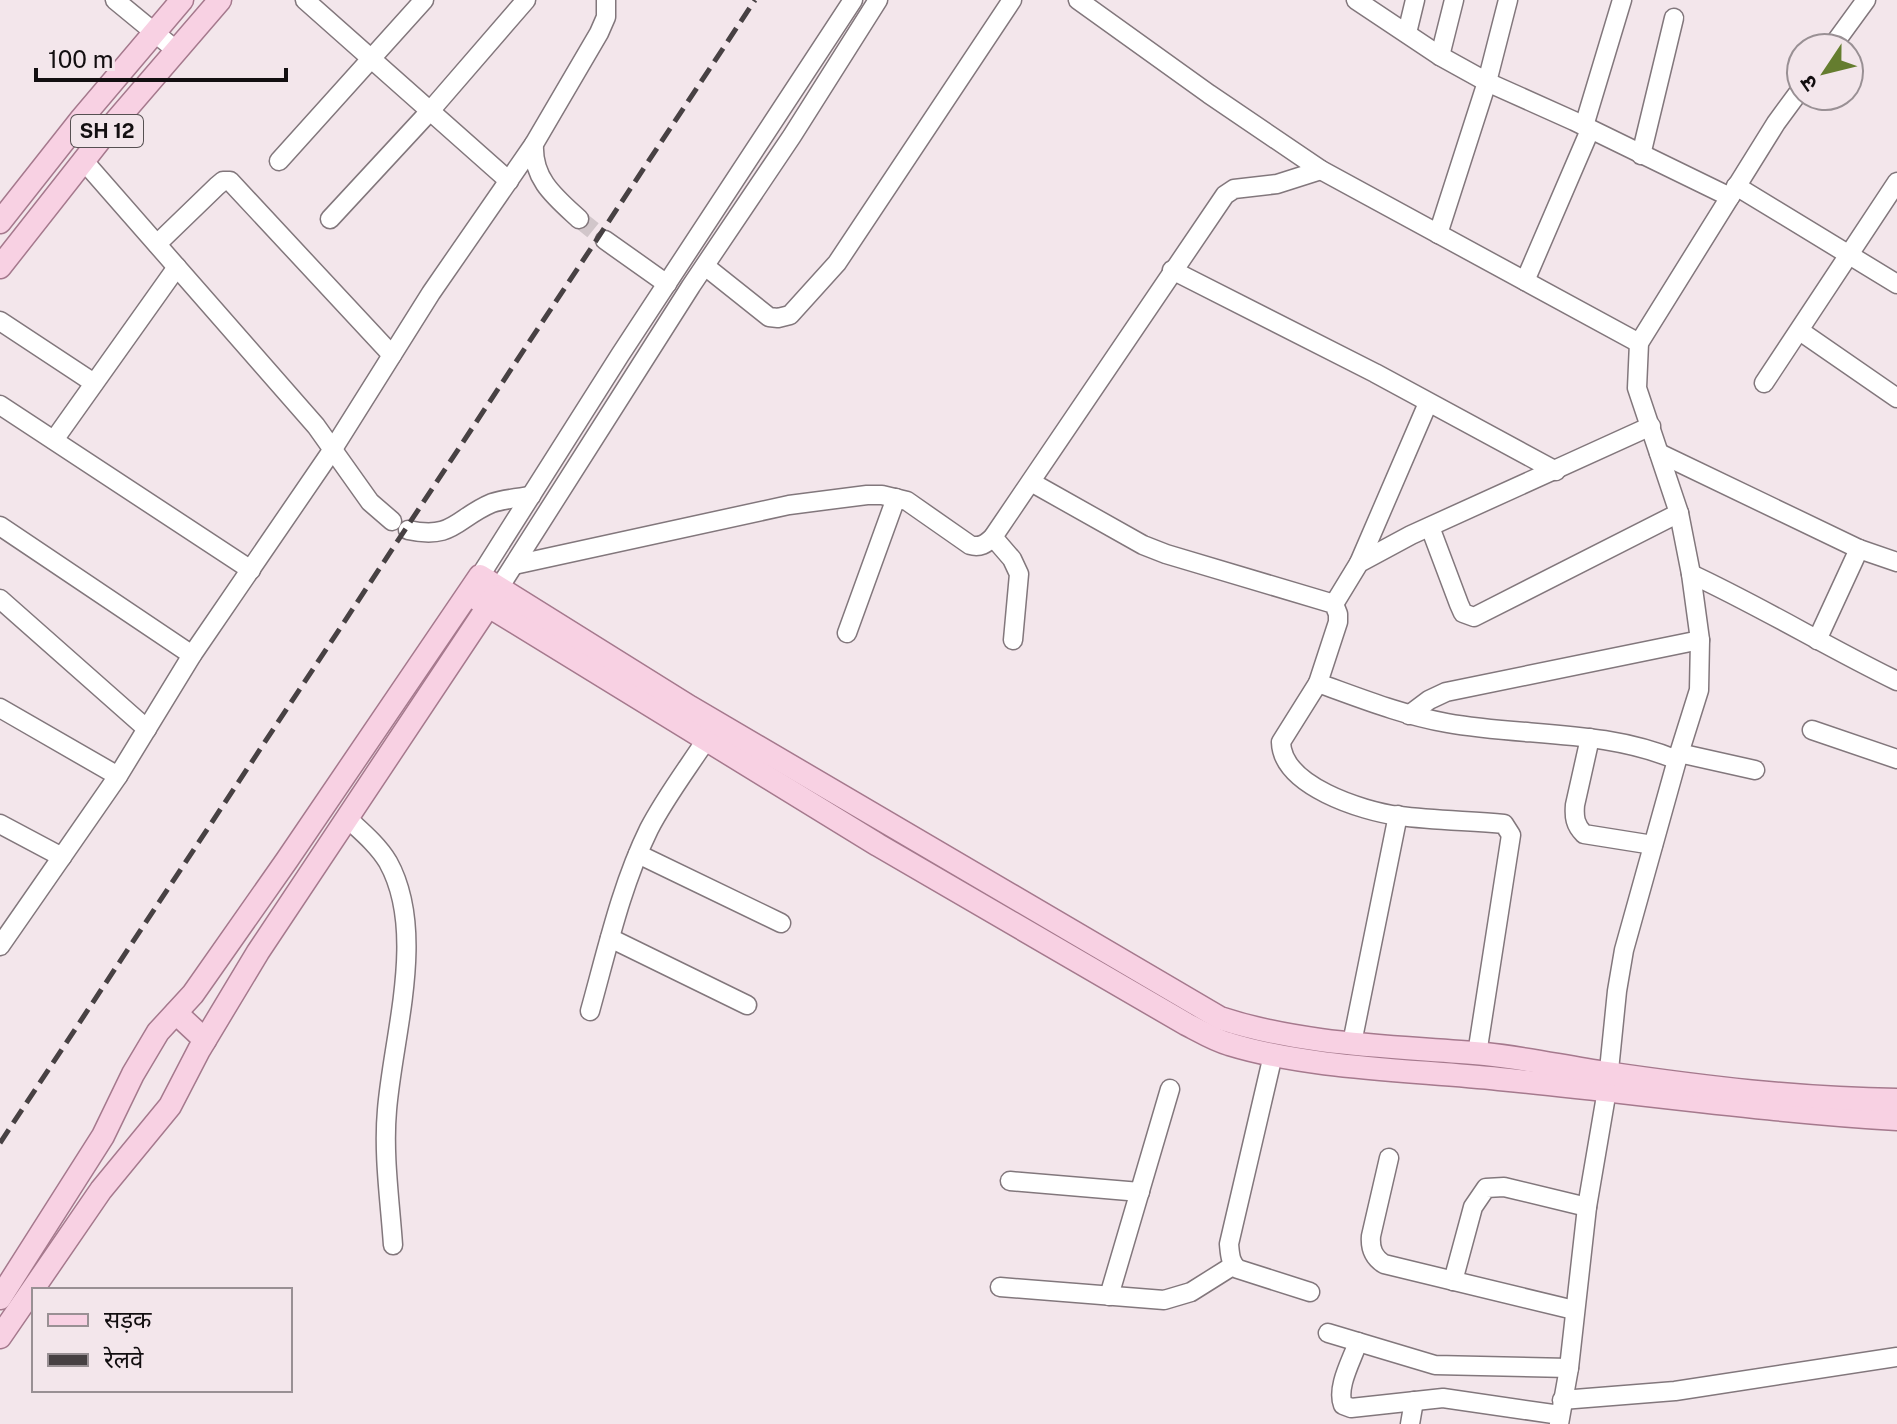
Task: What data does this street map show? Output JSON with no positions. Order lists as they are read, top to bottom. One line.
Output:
{"streets":{"main road":["SH 12"]},"legend":["सड़क","रेलवे"],"scale_bar":"100 m","north":"bottom left"}
